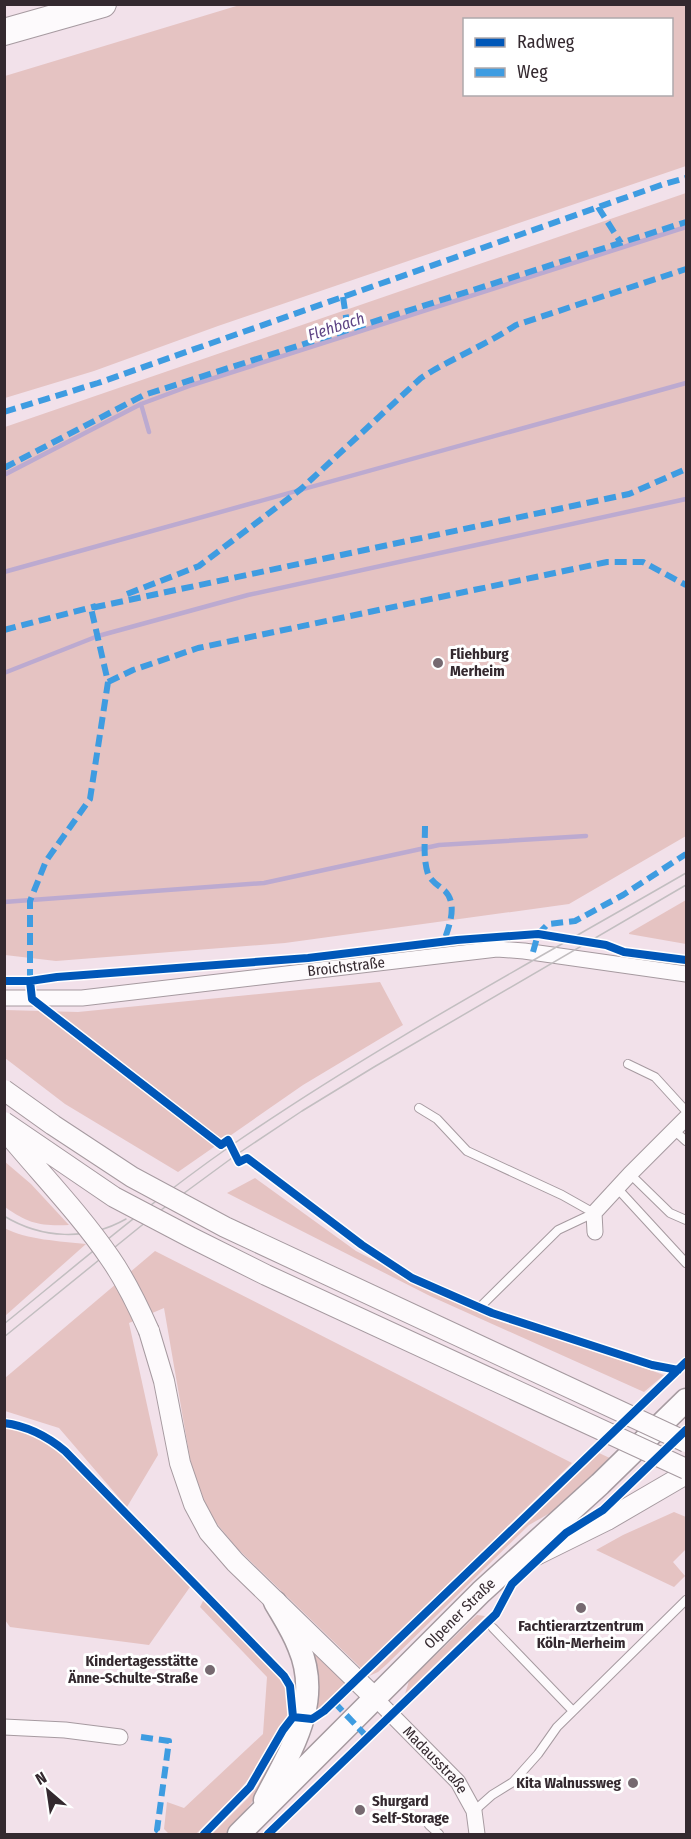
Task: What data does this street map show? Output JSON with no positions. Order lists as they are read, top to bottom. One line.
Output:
{"streets":{"main road":["Olpener Straße"],"street":["Broichstraße","Madausstraße"]},"crossings":[["Olpener Straße","Madausstraße"]],"water":["Flehbach"],"places":["Fliehburg Merheim","Fachtierarztzentrum Köln-Merheim","Kindertagesstätte Änne-Schulte-Straße","Kita Walnussweg","Shurgard Self-Storage"],"legend":["Radweg","Weg"],"north":"top left"}
